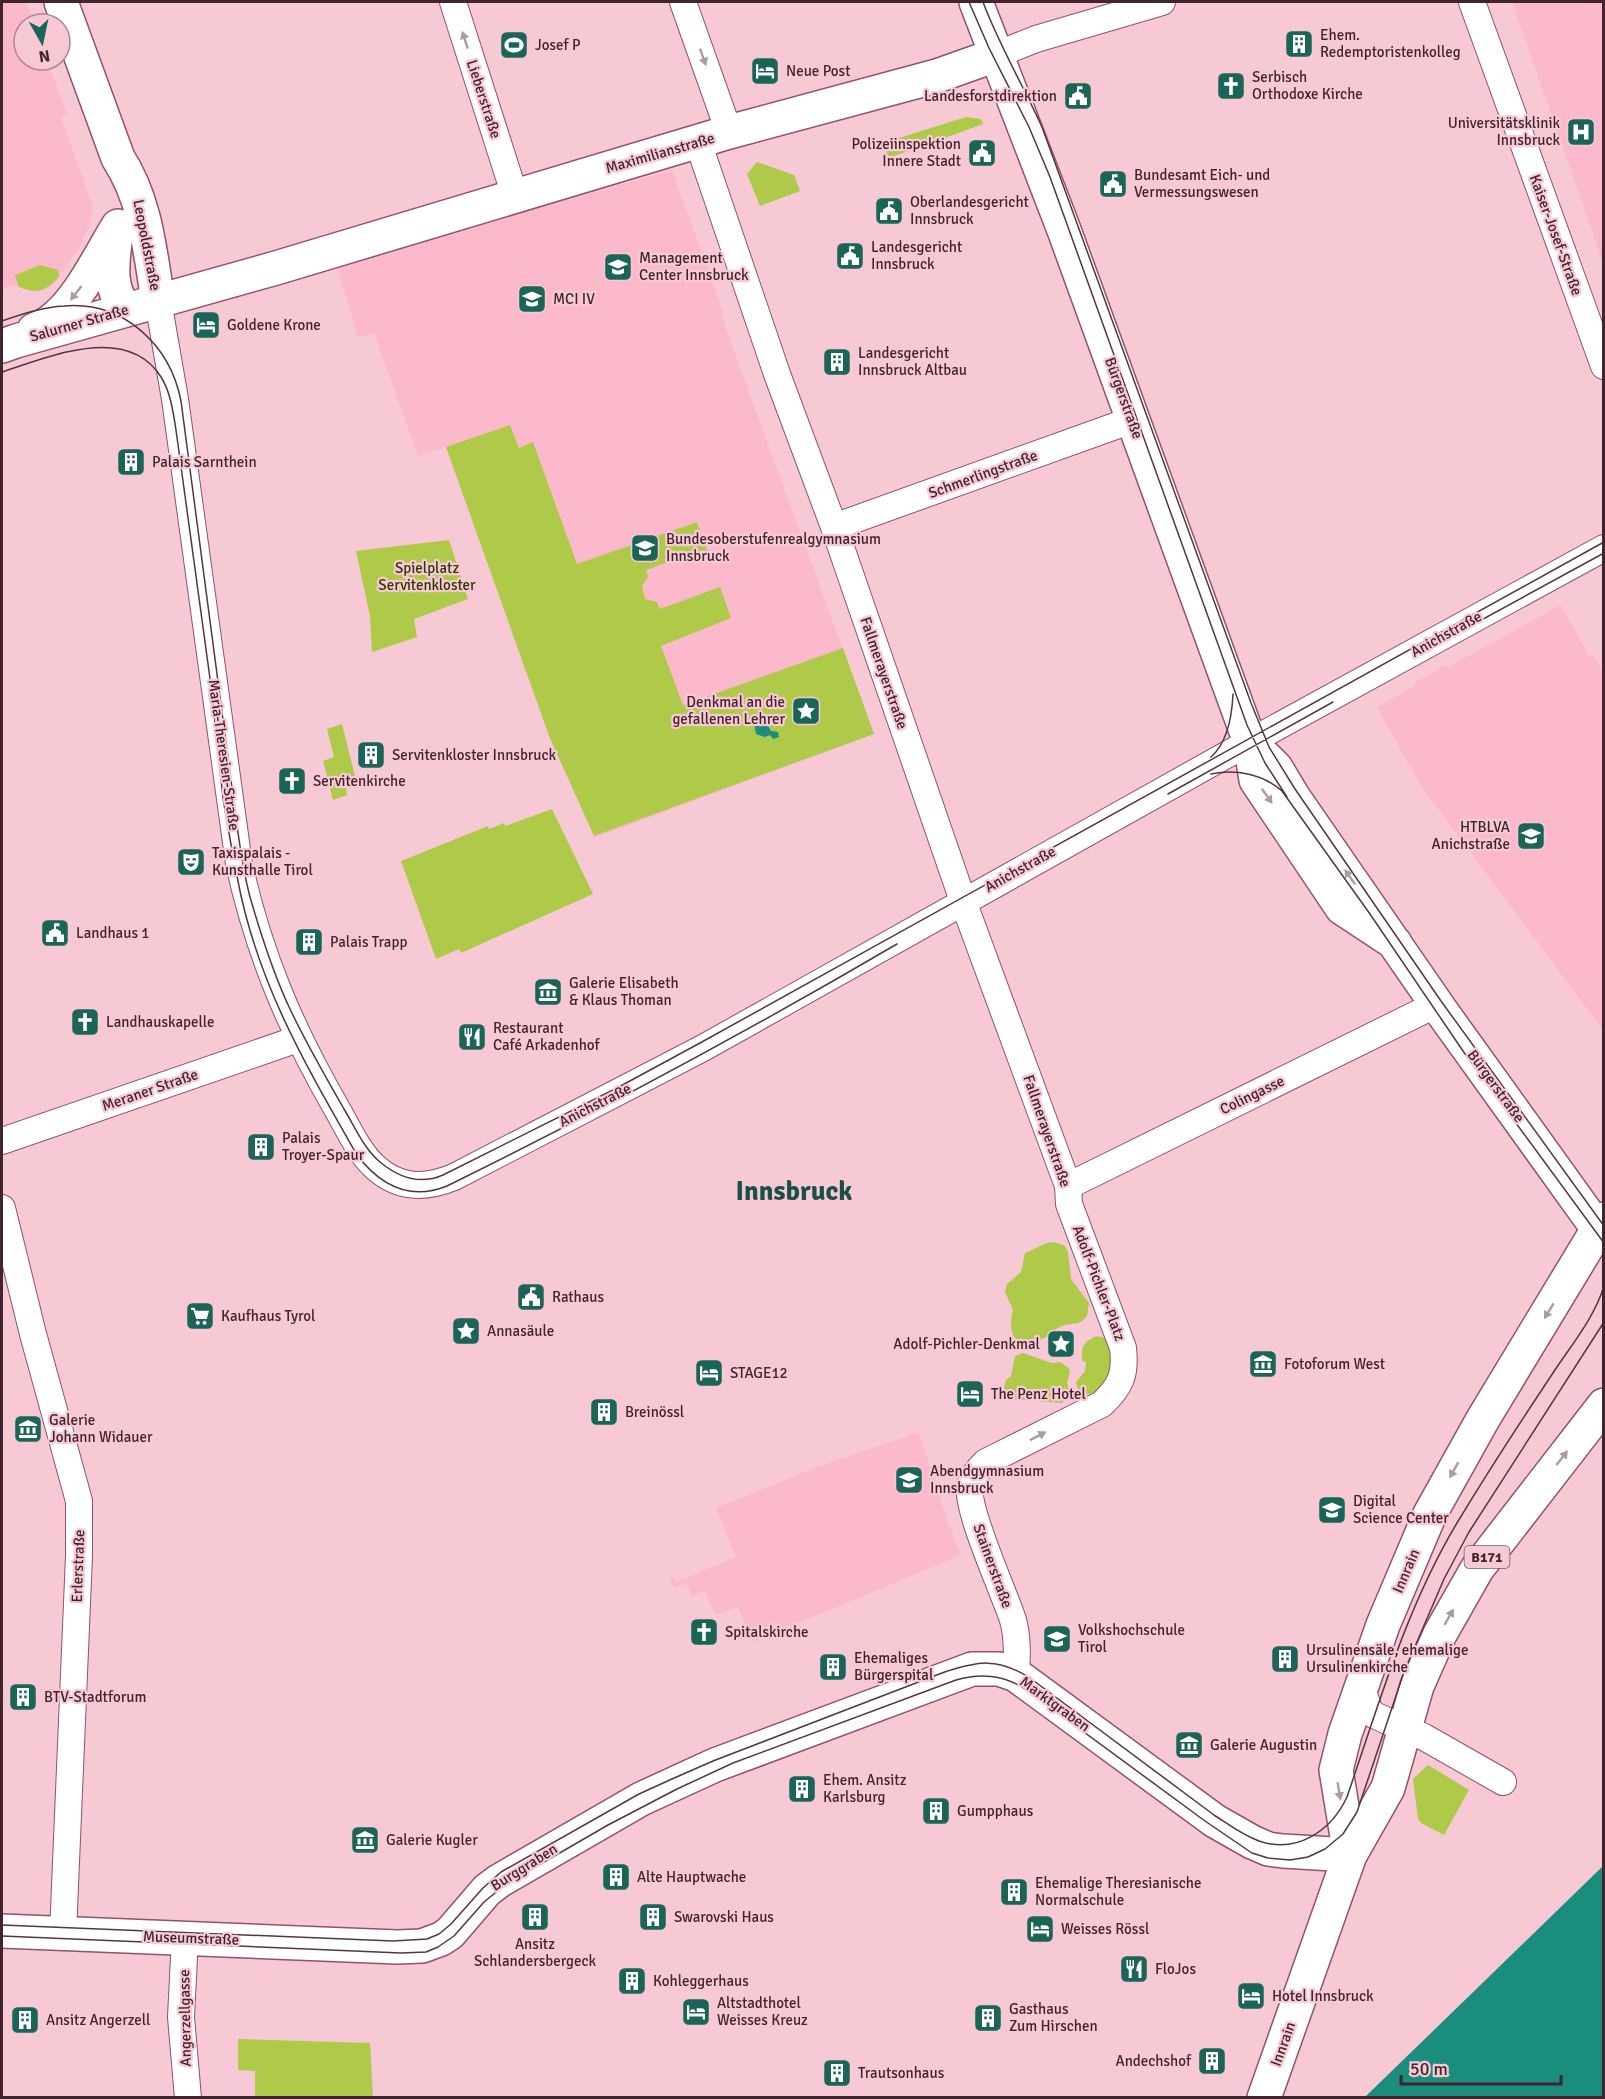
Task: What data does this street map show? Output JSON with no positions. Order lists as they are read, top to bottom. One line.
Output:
{"streets":{"street":["Lieberstraße","Maximilianstraße","Kaiser-Josef-Straße","Leopoldstraße","Salurner Straße","Bürgerstraße","Schmerlingstraße","Anichstraße","Fallmerayerstraße","Maria-Theresien-Straße","Meraner Straße","Colingasse","Adolf-Pichler-Platz","B171","Erlerstraße","Stainerstraße","Innrain","Marktgraben","Burggraben","Museumstraße","Angerzellgasse"]},"crossings":[["Lieberstraße","Maximilianstraße"],["Maximilianstraße","Leopoldstraße"],["Maximilianstraße","Salurner Straße"],["Maximilianstraße","Bürgerstraße"],["Maximilianstraße","Fallmerayerstraße"],["Maximilianstraße","Maria-Theresien-Straße"],["Leopoldstraße","Salurner Straße"],["Leopoldstraße","Maria-Theresien-Straße"],["Salurner Straße","Maria-Theresien-Straße"],["Bürgerstraße","Schmerlingstraße"],["Bürgerstraße","Anichstraße"],["Bürgerstraße","Colingasse"],["Bürgerstraße","Innrain"],["Schmerlingstraße","Fallmerayerstraße"],["Anichstraße","Fallmerayerstraße"],["Anichstraße","Maria-Theresien-Straße"],["Fallmerayerstraße","Colingasse"],["Fallmerayerstraße","Adolf-Pichler-Platz"],["Maria-Theresien-Straße","Meraner Straße"],["Colingasse","Adolf-Pichler-Platz"],["Adolf-Pichler-Platz","Stainerstraße"],["Erlerstraße","Museumstraße"],["Stainerstraße","Marktgraben"],["Innrain","Marktgraben"],["Marktgraben","Burggraben"],["Burggraben","Museumstraße"],["Museumstraße","Angerzellgasse"]],"districts":["Innsbruck"],"parks":["Spielplatz Servitenkloster"],"places":{"building":["Ehem. Redemptoristenkolleg","Landesgericht Innsbruck Altbau","Palais Sarnthein","Servitenkloster Innsbruck","Palais Trapp","Palais Troyer-Spaur","Breinössl","Ursulinensäle, ehemalige Ursulinenkirche","Ehemaliges Bürgerspital","BTV-Stadtforum","Ehem. Ansitz Karlsburg","Gumpphaus","Alte Hauptwache","Ehemalige Theresianische Normalschule","Ansitz Schlandersbergeck","Swarovski Haus","Kohleggerhaus","Gasthaus Zum Hirschen","Ansitz Angerzell","Andechshof","Trautsonhaus"],"sports":["Josef P"],"hotel":["Neue Post","Goldene Krone","STAGE12","The Penz Hotel","Weisses Rössl","Hotel Innsbruck","Altstadthotel Weisses Kreuz"],"church":["Serbisch Orthodoxe Kirche","Servitenkirche","Landhauskapelle","Spitalskirche"],"public building":["Landesforstdirektion","Polizeiinspektion Innere Stadt","Bundesamt Eich- und Vermessungswesen","Oberlandesgericht Innsbruck","Landesgericht Innsbruck","Landhaus 1","Rathaus"],"hospital":["Universitätsklinik Innsbruck"],"school or university":["Management Center Innsbruck","MCI IV","Bundesoberstufenrealgymnasium Innsbruck","HTBLVA Anichstraße","Abendgymnasium Innsbruck","Digital Science Center","Volkshochschule Tirol"],"place":["Denkmal an die gefallenen Lehrer","Annasäule","Adolf-Pichler-Denkmal"],"theatre":["Taxispalais - Kunsthalle Tirol"],"museum":["Galerie Elisabeth & Klaus Thoman","Fotoforum West","Galerie Johann Widauer","Galerie Augustin","Galerie Kugler"],"restaurant":["Restaurant Café Arkadenhof","FloJos"],"supermarket":["Kaufhaus Tyrol"]},"scale_bar":"50 m","north":"bottom"}
